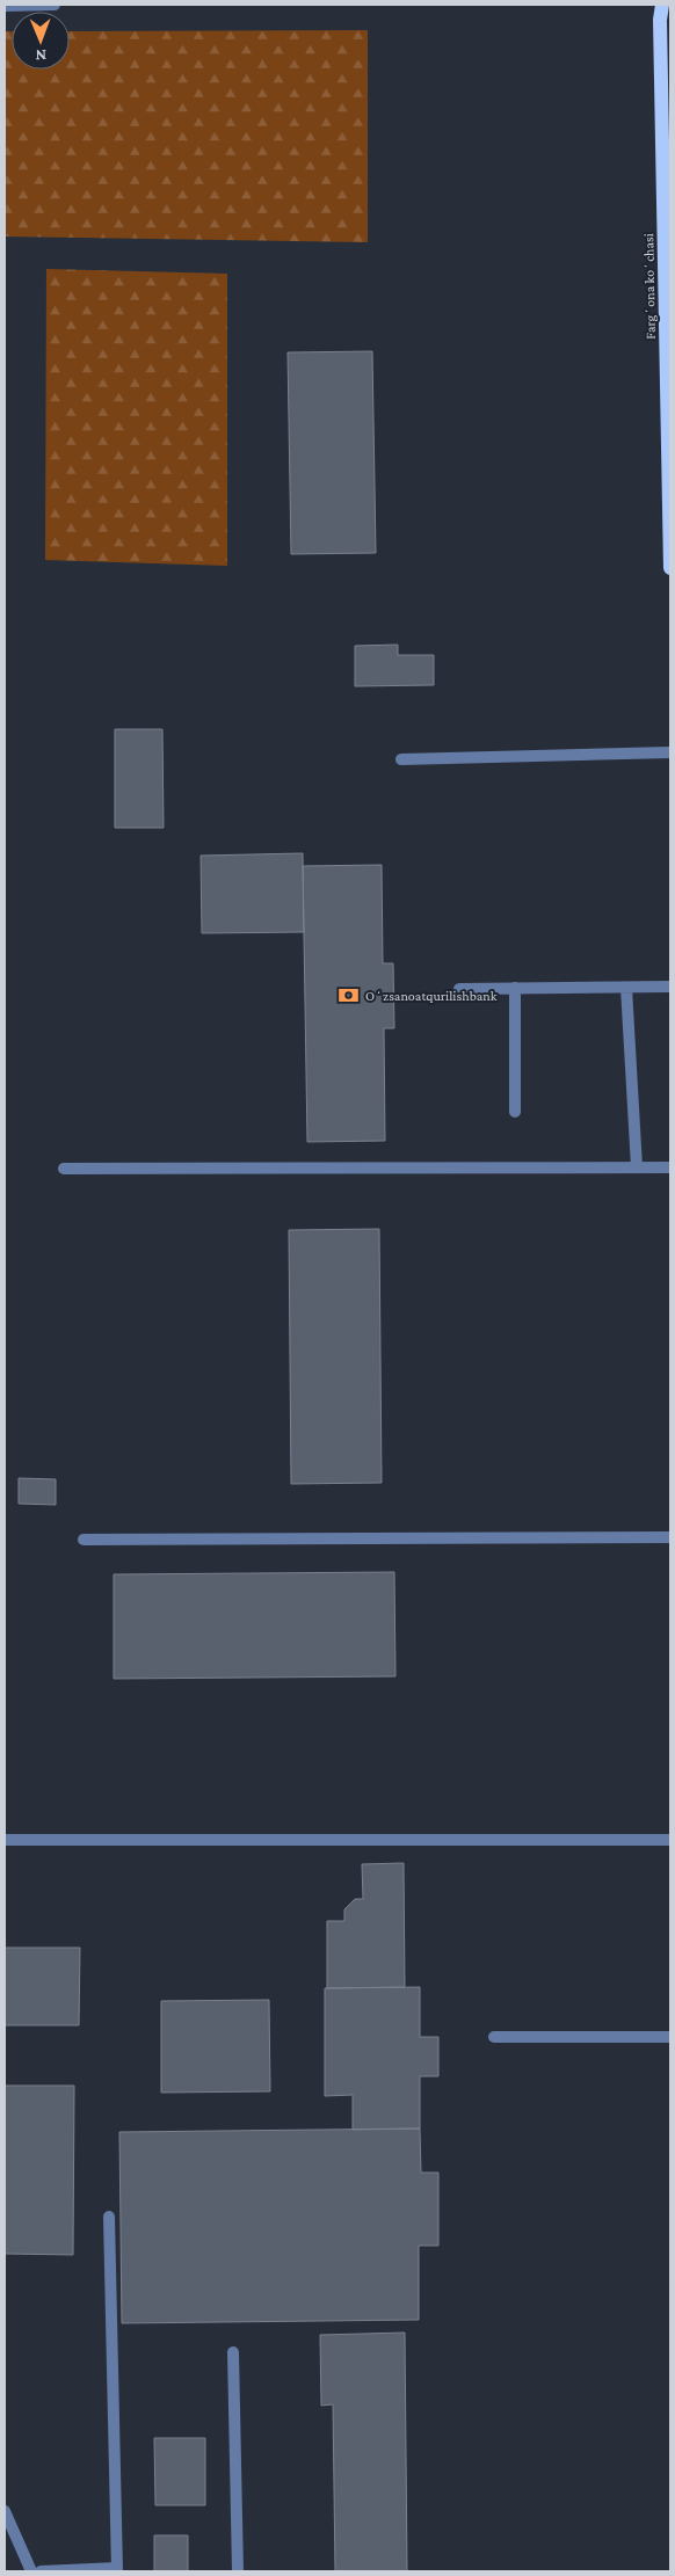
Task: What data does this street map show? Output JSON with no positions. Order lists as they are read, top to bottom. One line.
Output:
{"streets":{"main road":["Fargʻona koʻchasi"]},"places":{"bank":["Oʻzsanoatqurilishbank"]},"north":"bottom"}
